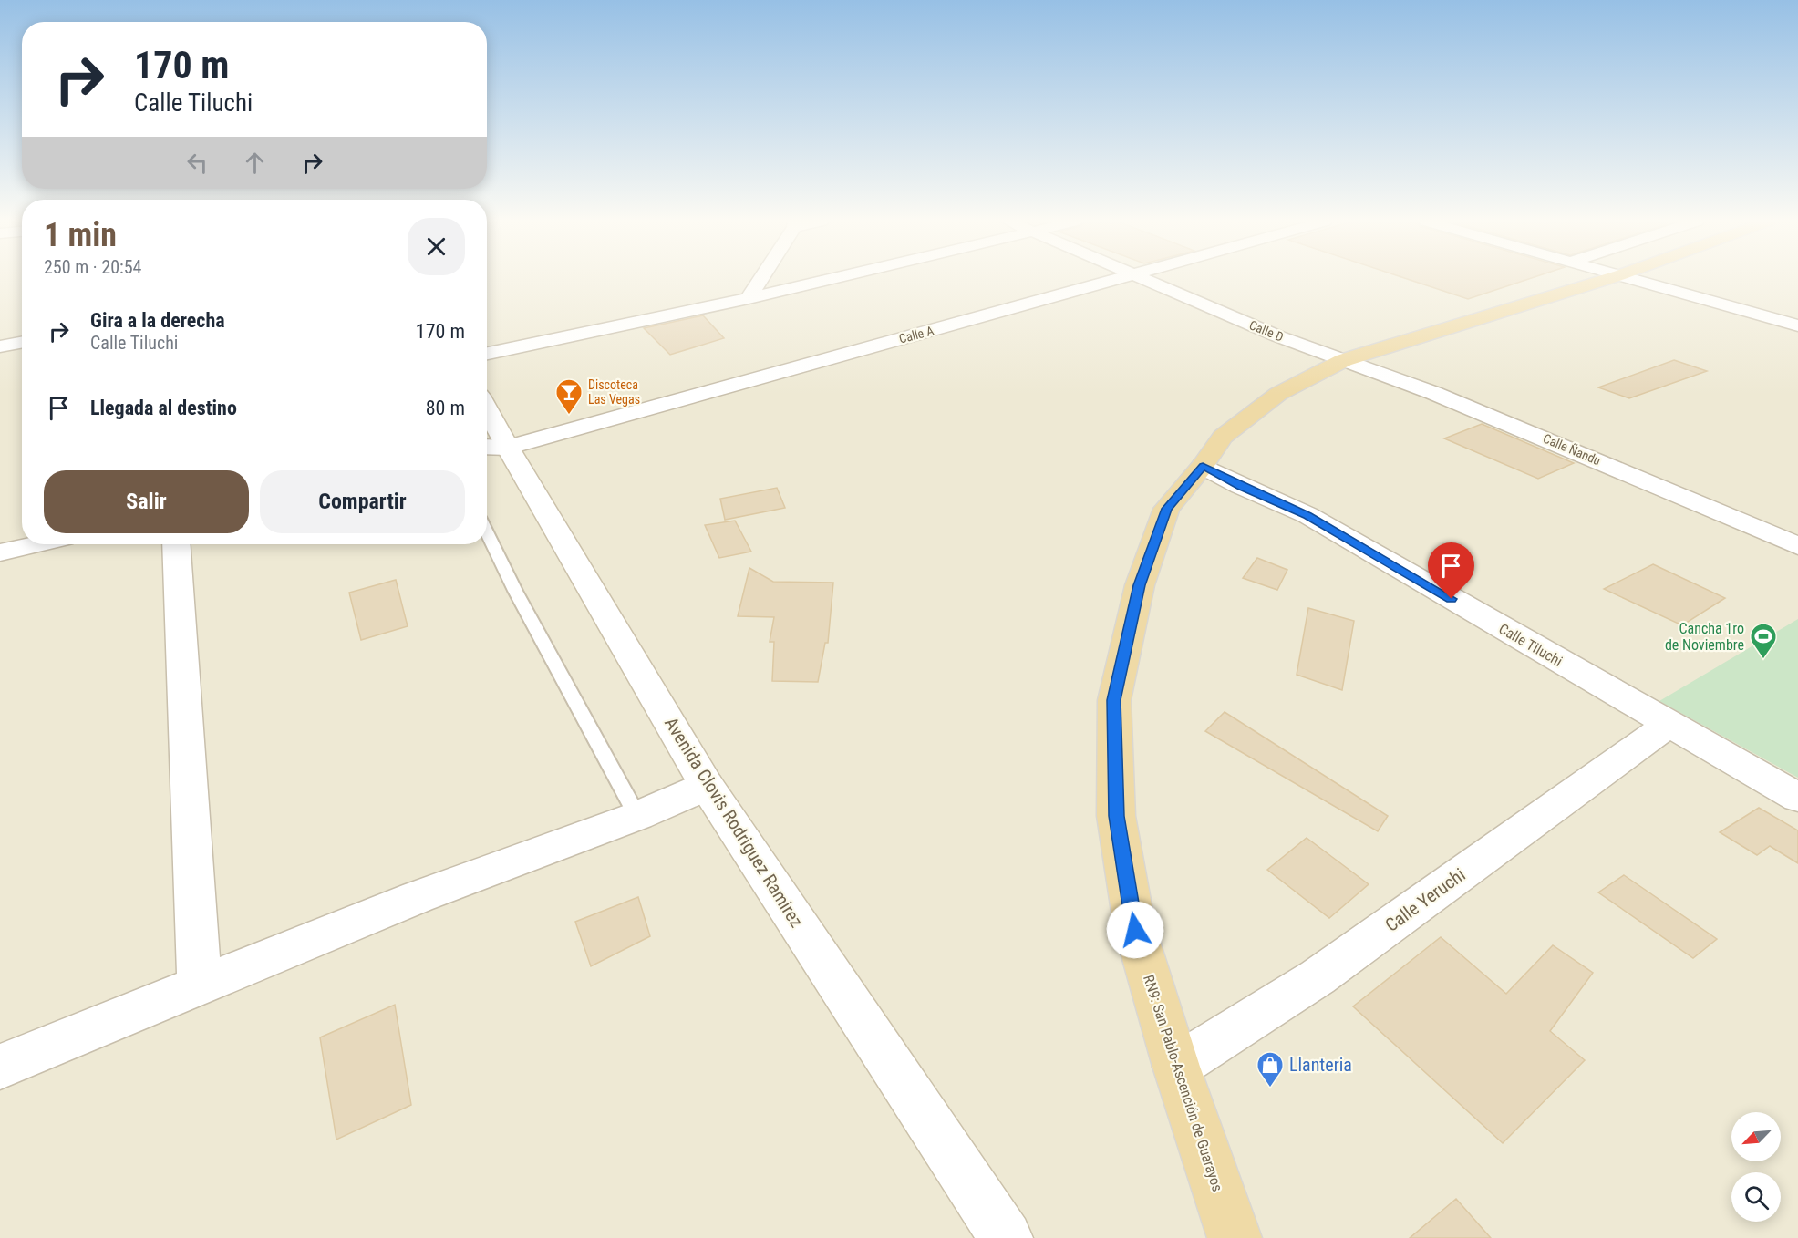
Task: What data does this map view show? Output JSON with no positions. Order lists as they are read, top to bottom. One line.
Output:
{"streets":{"highway":["RN9: San Pablo-Ascención de Guarayos"],"street":["Calle D","Calle A","Calle Ñandu","Calle Tiluchi","Avenida Clovis Rodriguez Ramirez","Calle Yeruchi"]},"crossings":[["Calle D","Calle Ñandu"],["Calle D","RN9: San Pablo-Ascención de Guarayos"],["Calle A","Avenida Clovis Rodriguez Ramirez"],["Calle Ñandu","RN9: San Pablo-Ascención de Guarayos"],["Calle Tiluchi","Calle Yeruchi"],["Calle Tiluchi","RN9: San Pablo-Ascención de Guarayos"],["Calle Yeruchi","RN9: San Pablo-Ascención de Guarayos"]],"places":{"bar":["Discoteca Las Vegas"],"sports":["Cancha 1ro de Noviembre"],"shop":["Llanteria"]},"north":"bottom left","page":{"turn":["170 m","Calle Tiluchi"],"heading":["1 min","250 m · 20:54"],"list":[{"name":"Gira a la derecha","note":"Calle Tiluchi","value":"170 m"},{"name":"Llegada al destino","value":"80 m"}],"buttons":["Salir","Compartir"]}}
